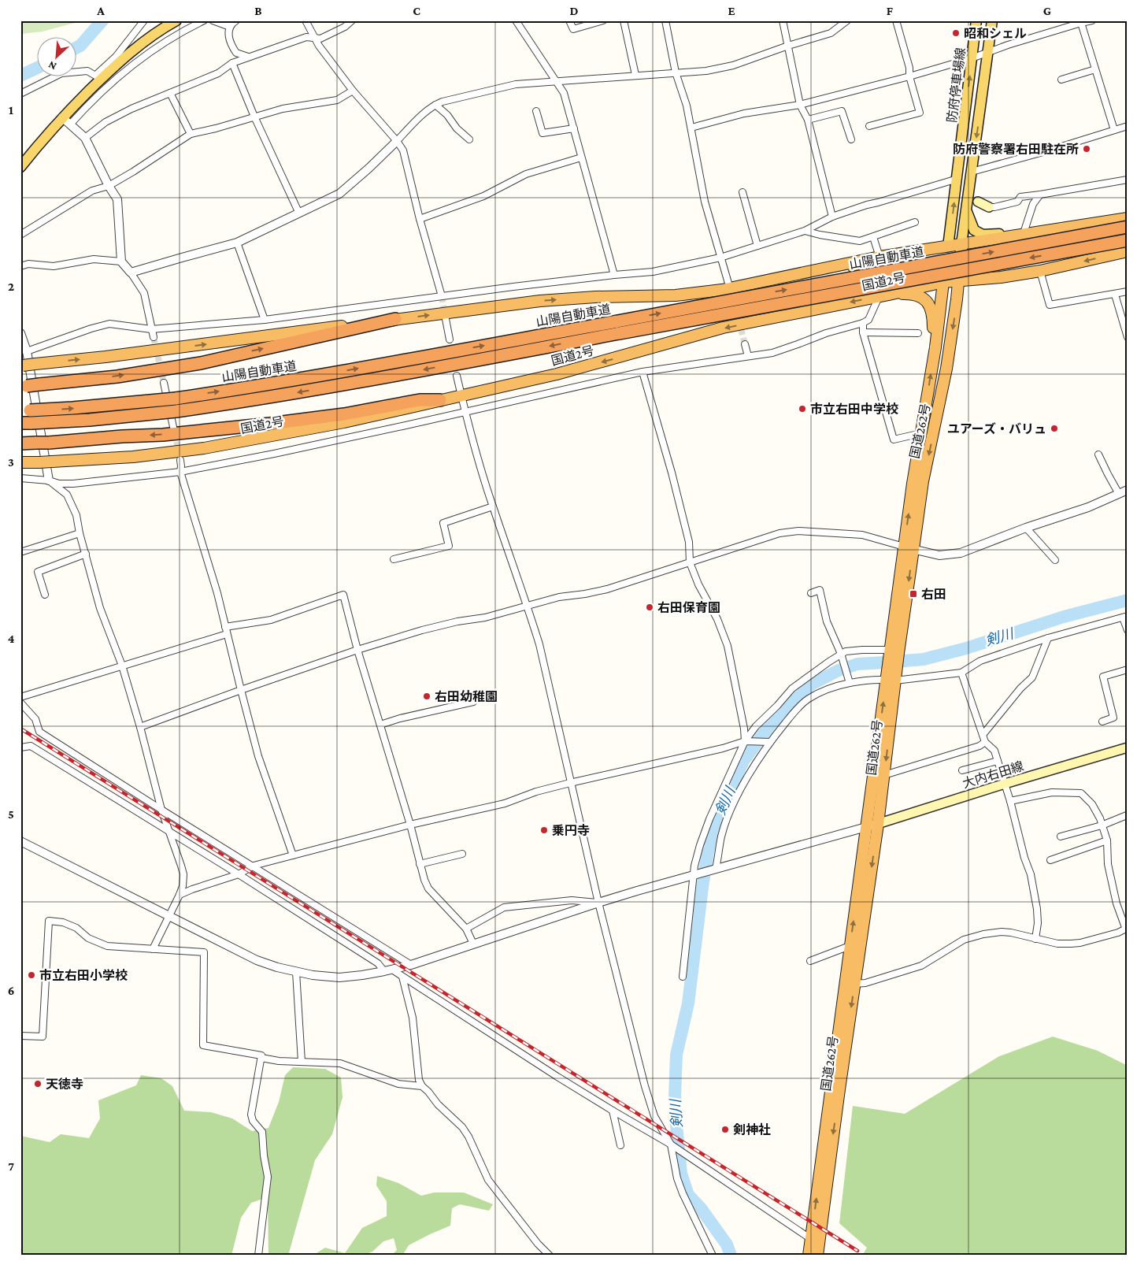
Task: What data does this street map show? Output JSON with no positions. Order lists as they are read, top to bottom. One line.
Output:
{"streets":{"highway":["山陽自動車道","国道2号","国道262号"],"main road":["防府停車場線","大内右田線"]},"crossings":[["防府停車場線","国道2号"],["防府停車場線","国道262号"],["国道2号","国道262号"],["国道262号","大内右田線"]],"water":["剣川"],"places":{"other":["昭和シェル","防府警察署右田駐在所","市立右田中学校","ユアーズ・バリュ","右田保育園","右田幼稚園","乗円寺","市立右田小学校","天徳寺","剣神社"],"transit":["右田"]},"north":"bottom left","grid":{"columns":["A","B","C","D","E","F","G"],"rows":["1","2","3","4","5","6","7"]}}
